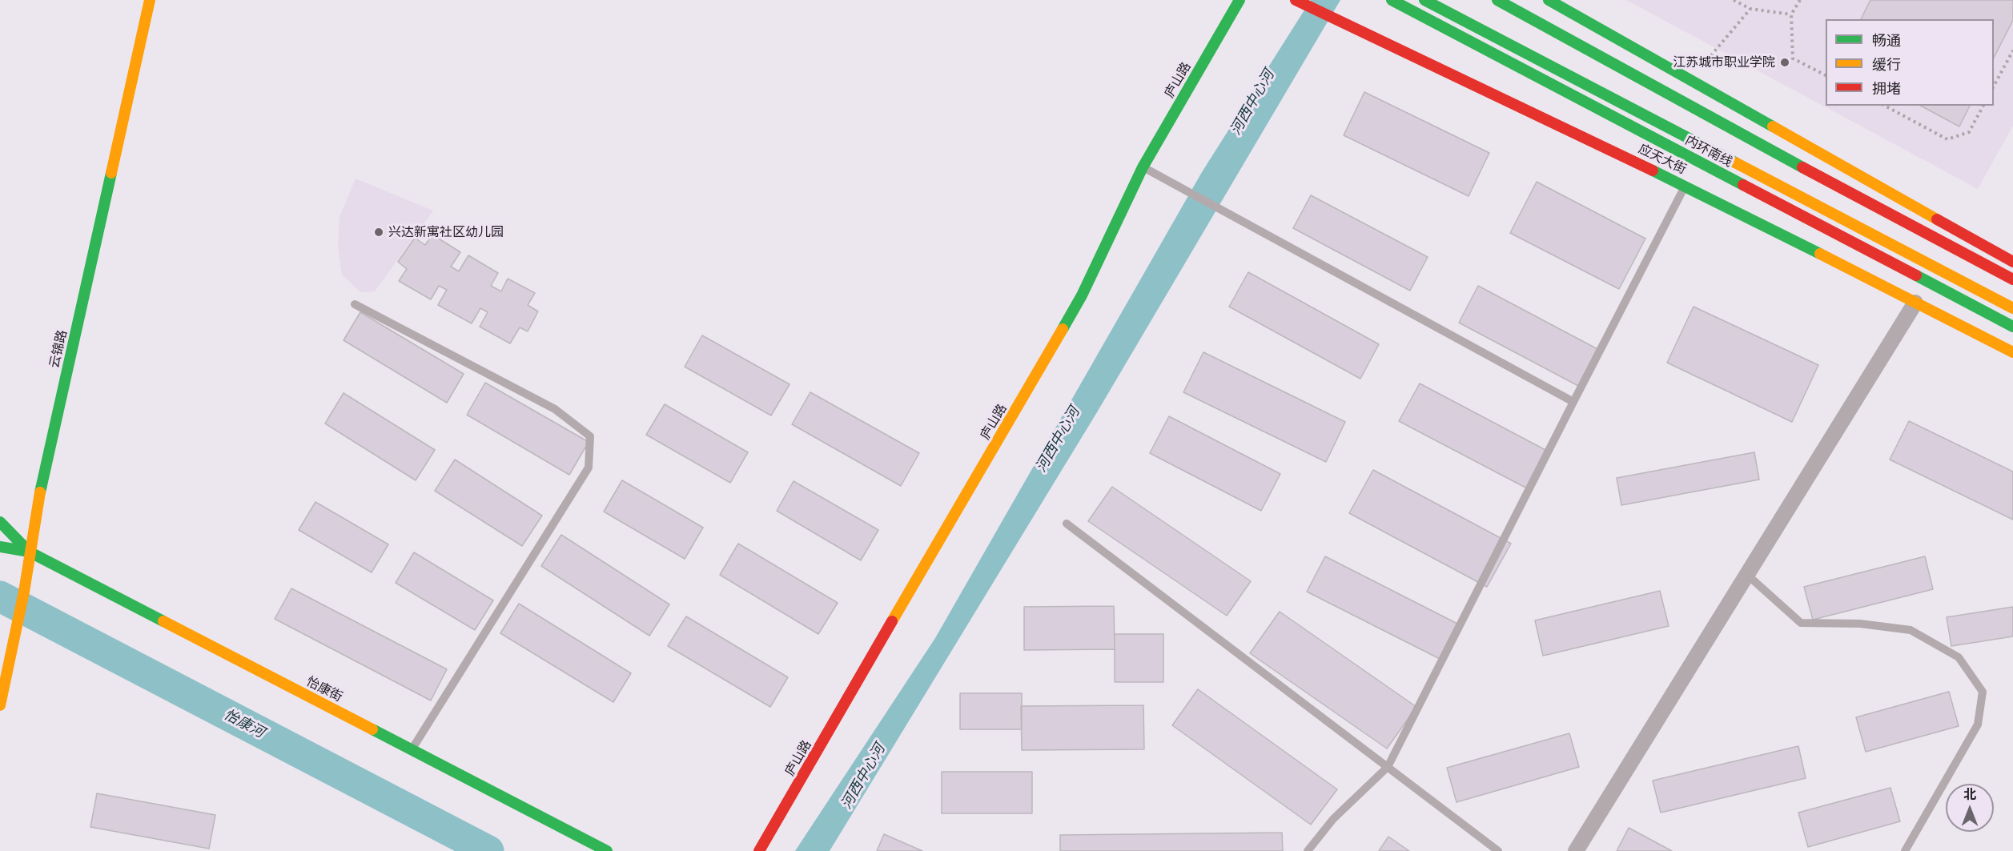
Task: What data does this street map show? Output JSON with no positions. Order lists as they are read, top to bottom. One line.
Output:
{"streets":{"main road":["庐山路","内环南线","应天大街","云锦路","怡康街"]},"crossings":[["云锦路","怡康街"]],"water":["河西中心河","怡康河"],"places":["江苏城市职业学院","兴达新寓社区幼儿园"],"legend":["畅通","缓行","拥堵"],"north":"top"}
